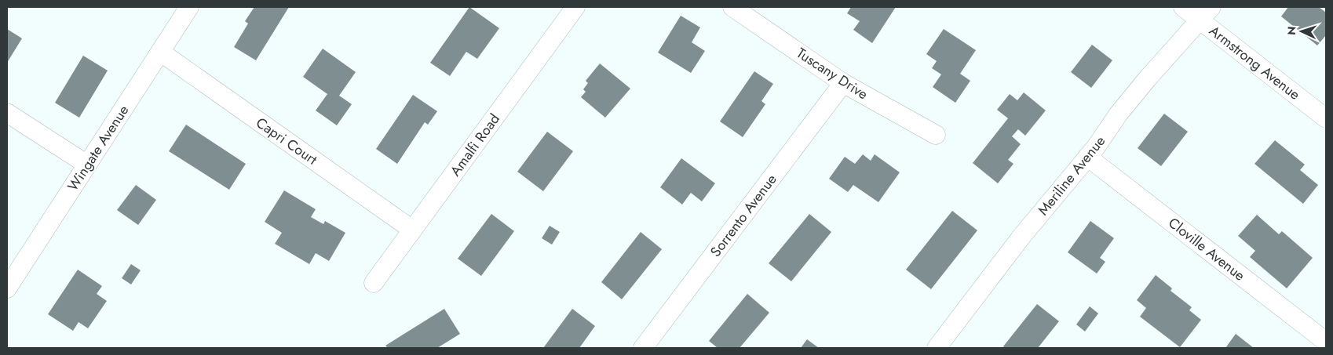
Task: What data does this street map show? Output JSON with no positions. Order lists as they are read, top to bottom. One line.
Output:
{"streets":{"street":["Armstrong Avenue","Tuscany Drive","Capri Court","Amalfi Road","Wingate Avenue","Meriline Avenue","Sorrento Avenue","Cloville Avenue"]},"crossings":[["Armstrong Avenue","Meriline Avenue"],["Tuscany Drive","Sorrento Avenue"],["Capri Court","Amalfi Road"],["Capri Court","Wingate Avenue"],["Meriline Avenue","Cloville Avenue"]],"north":"left"}
